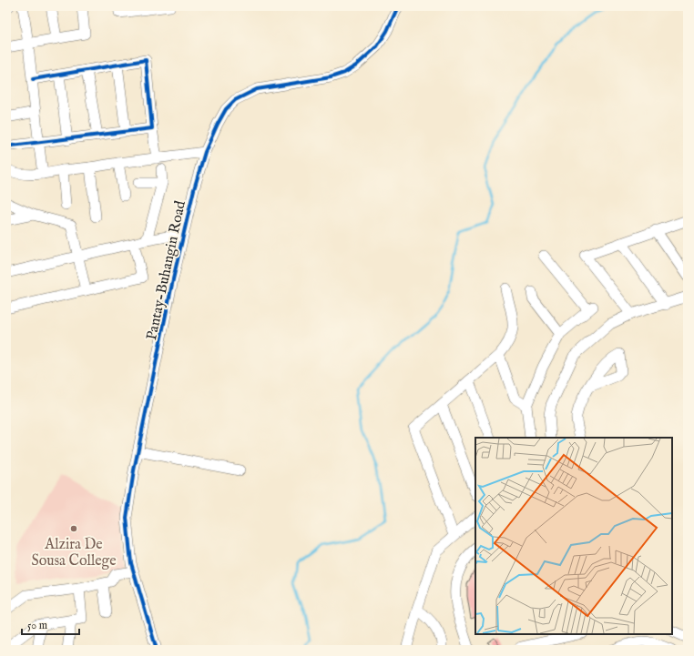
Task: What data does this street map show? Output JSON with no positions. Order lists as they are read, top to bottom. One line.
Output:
{"streets":{"street":["Pantay-Buhangin Road"]},"places":["Alzira De Sousa College"],"scale_bar":"50 m"}
